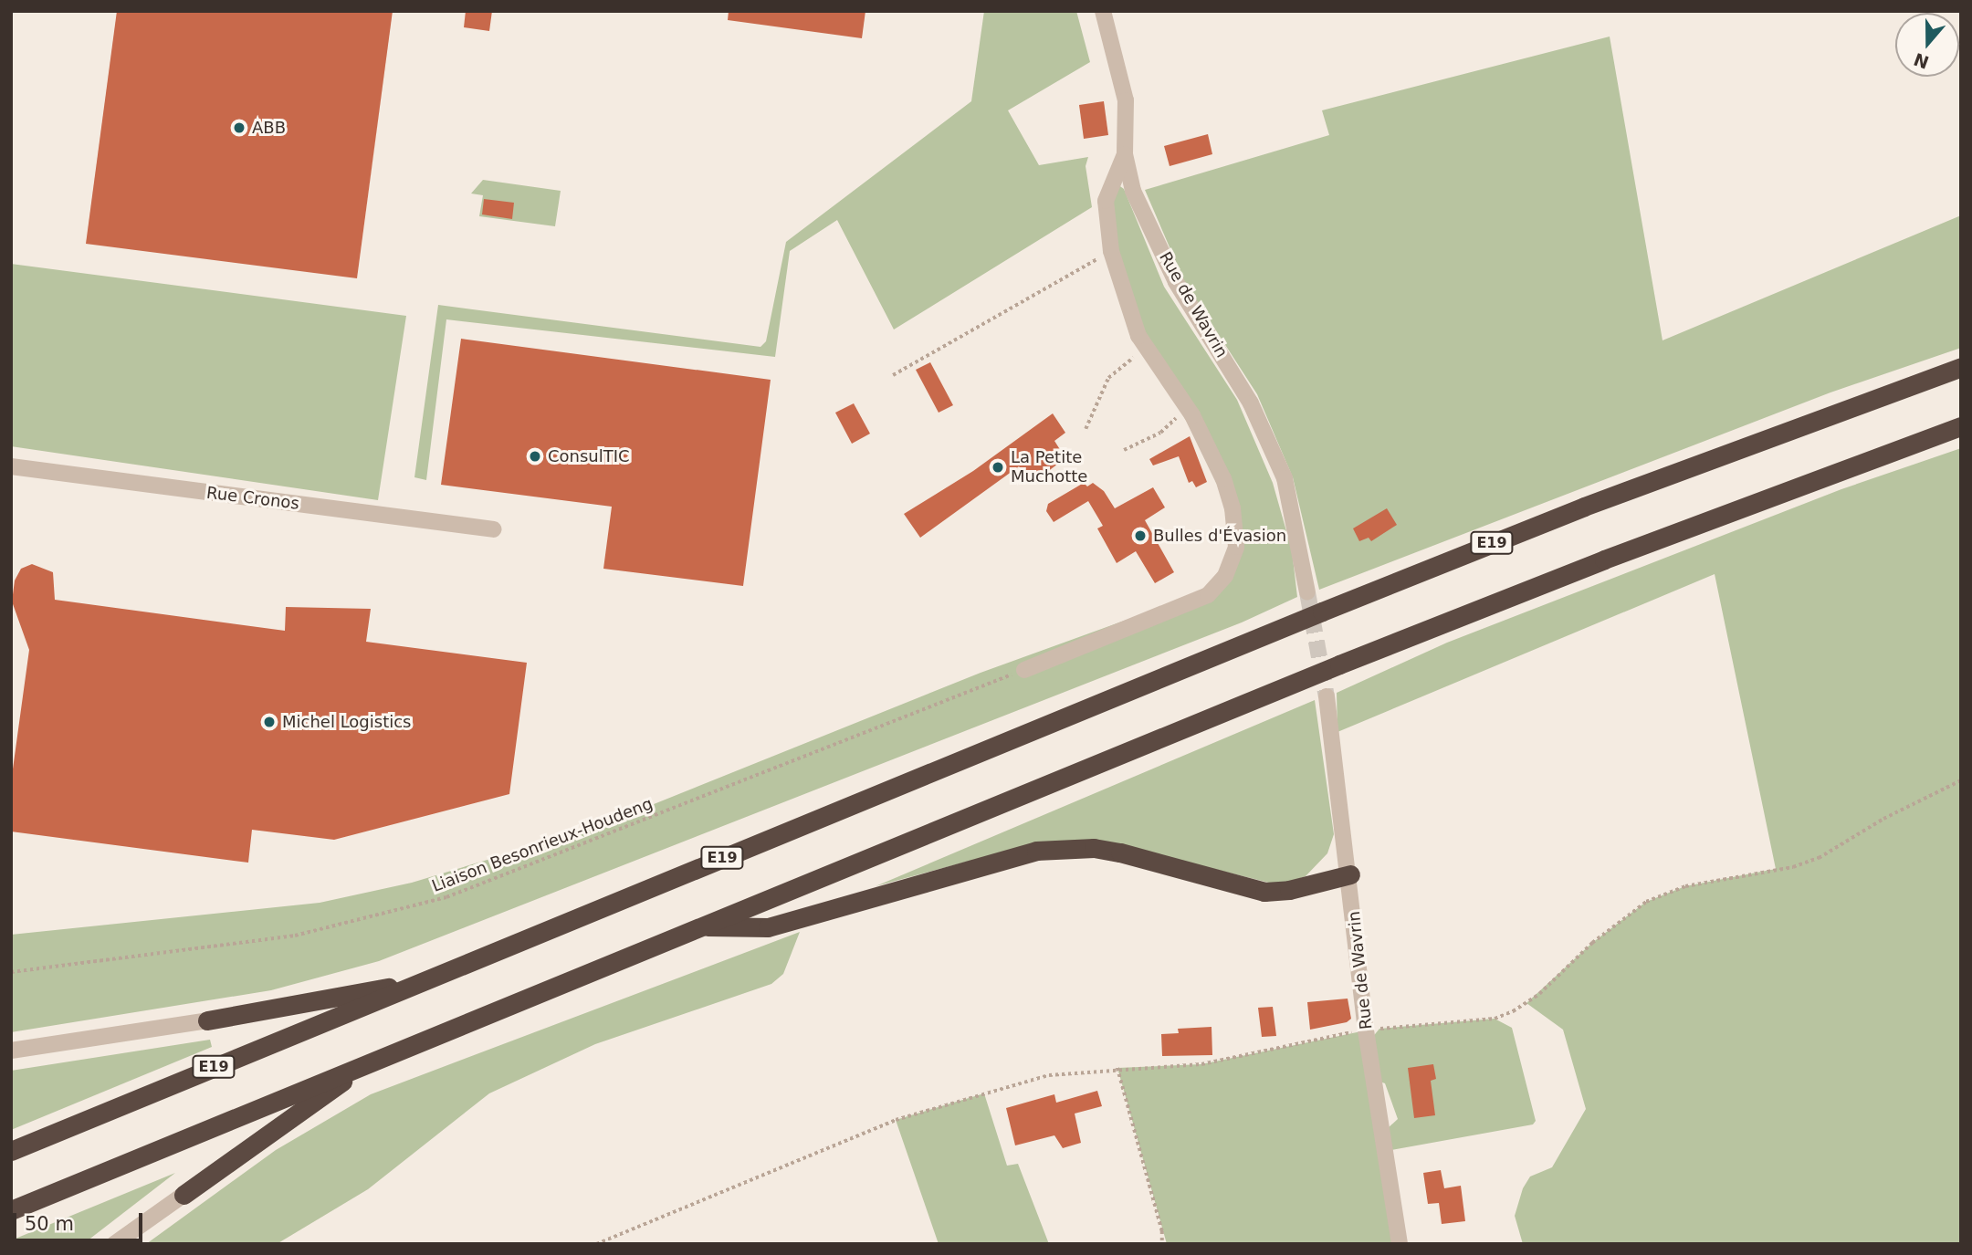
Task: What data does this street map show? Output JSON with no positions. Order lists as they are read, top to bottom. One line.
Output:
{"streets":{"highway":["E19"],"street":["Rue de Wavrin","Rue Cronos"],"path":["Liaison Besonrieux-Houdeng"]},"places":["ABB","ConsulTIC","La Petite Muchotte","Bulles d'Évasion","Michel Logistics"],"scale_bar":"50 m","north":"bottom"}
